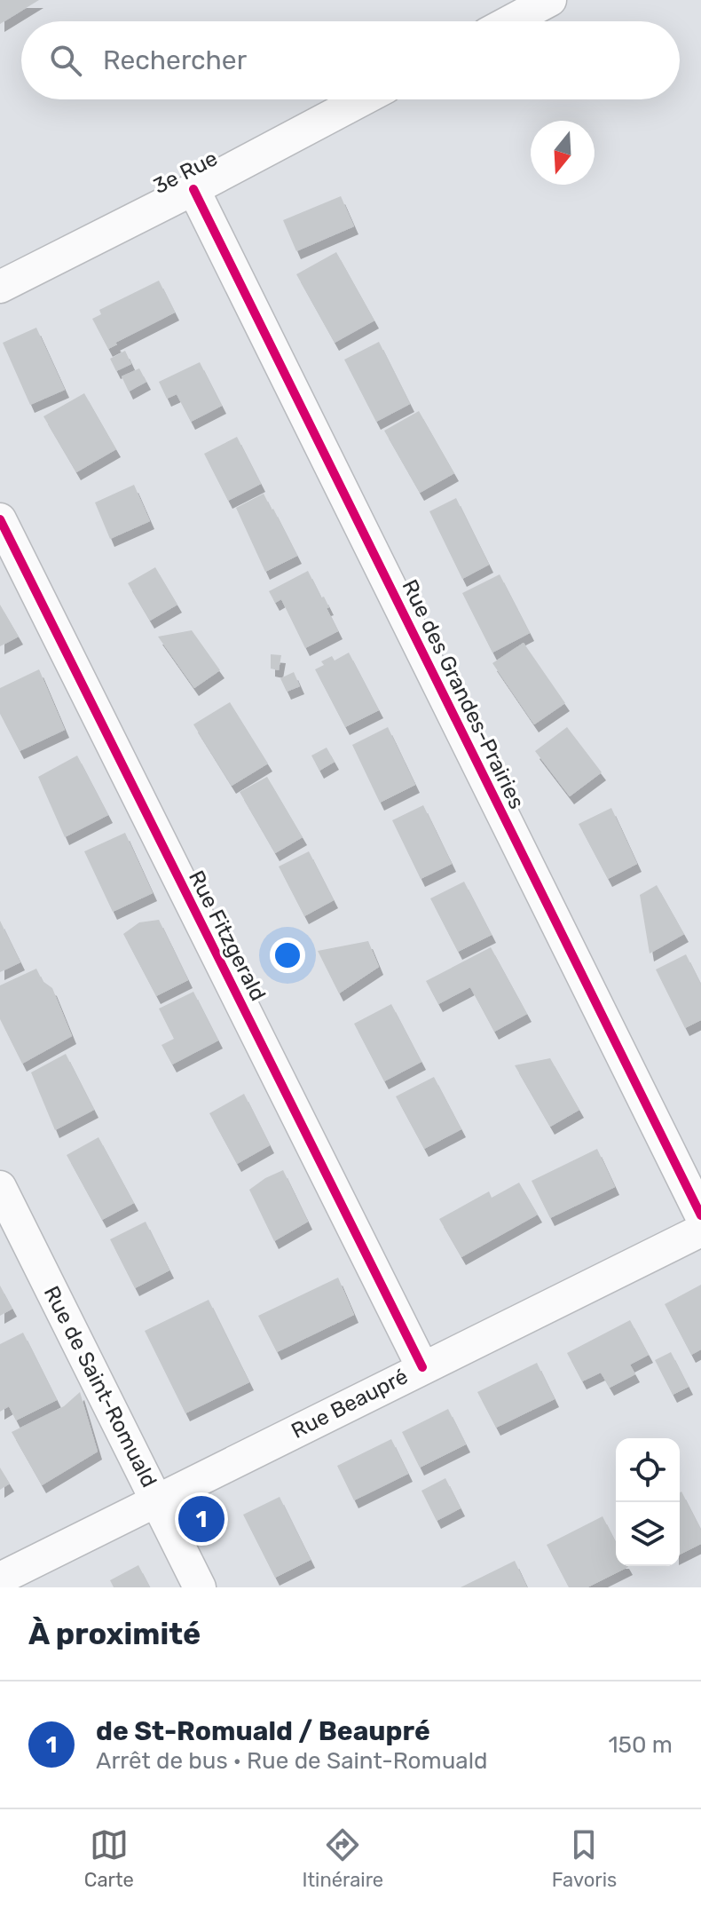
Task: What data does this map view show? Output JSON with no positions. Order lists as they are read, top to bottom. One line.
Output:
{"streets":{"street":["3e Rue","Rue des Grandes-Prairies","Rue Fitzgerald","Rue de Saint-Romuald","Rue Beaupré"]},"crossings":[["3e Rue","Rue des Grandes-Prairies"],["Rue Fitzgerald","Rue Beaupré"],["Rue de Saint-Romuald","Rue Beaupré"]],"north":"bottom","page":{"search":"Rechercher","pins":"1","heading":"À proximité","list":[{"mark":"1","name":"de St-Romuald / Beaupré","note":"Arrêt de bus · Rue de Saint-Romuald","value":"150 m"}],"nav":["Carte","Itinéraire","Favoris"]}}
